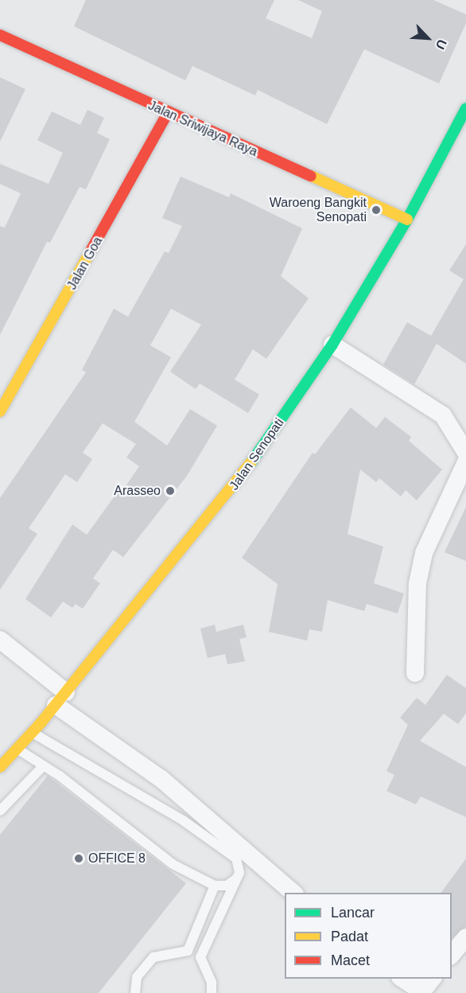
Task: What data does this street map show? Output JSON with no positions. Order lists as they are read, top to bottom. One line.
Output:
{"streets":{"main road":["Jalan Sriwijaya Raya","Jalan Goa","Jalan Senopati"]},"crossings":[["Jalan Sriwijaya Raya","Jalan Goa"],["Jalan Sriwijaya Raya","Jalan Senopati"]],"places":["Waroeng Bangkit Senopati","Arasseo","OFFICE 8"],"legend":["Lancar","Padat","Macet"],"north":"bottom right"}
